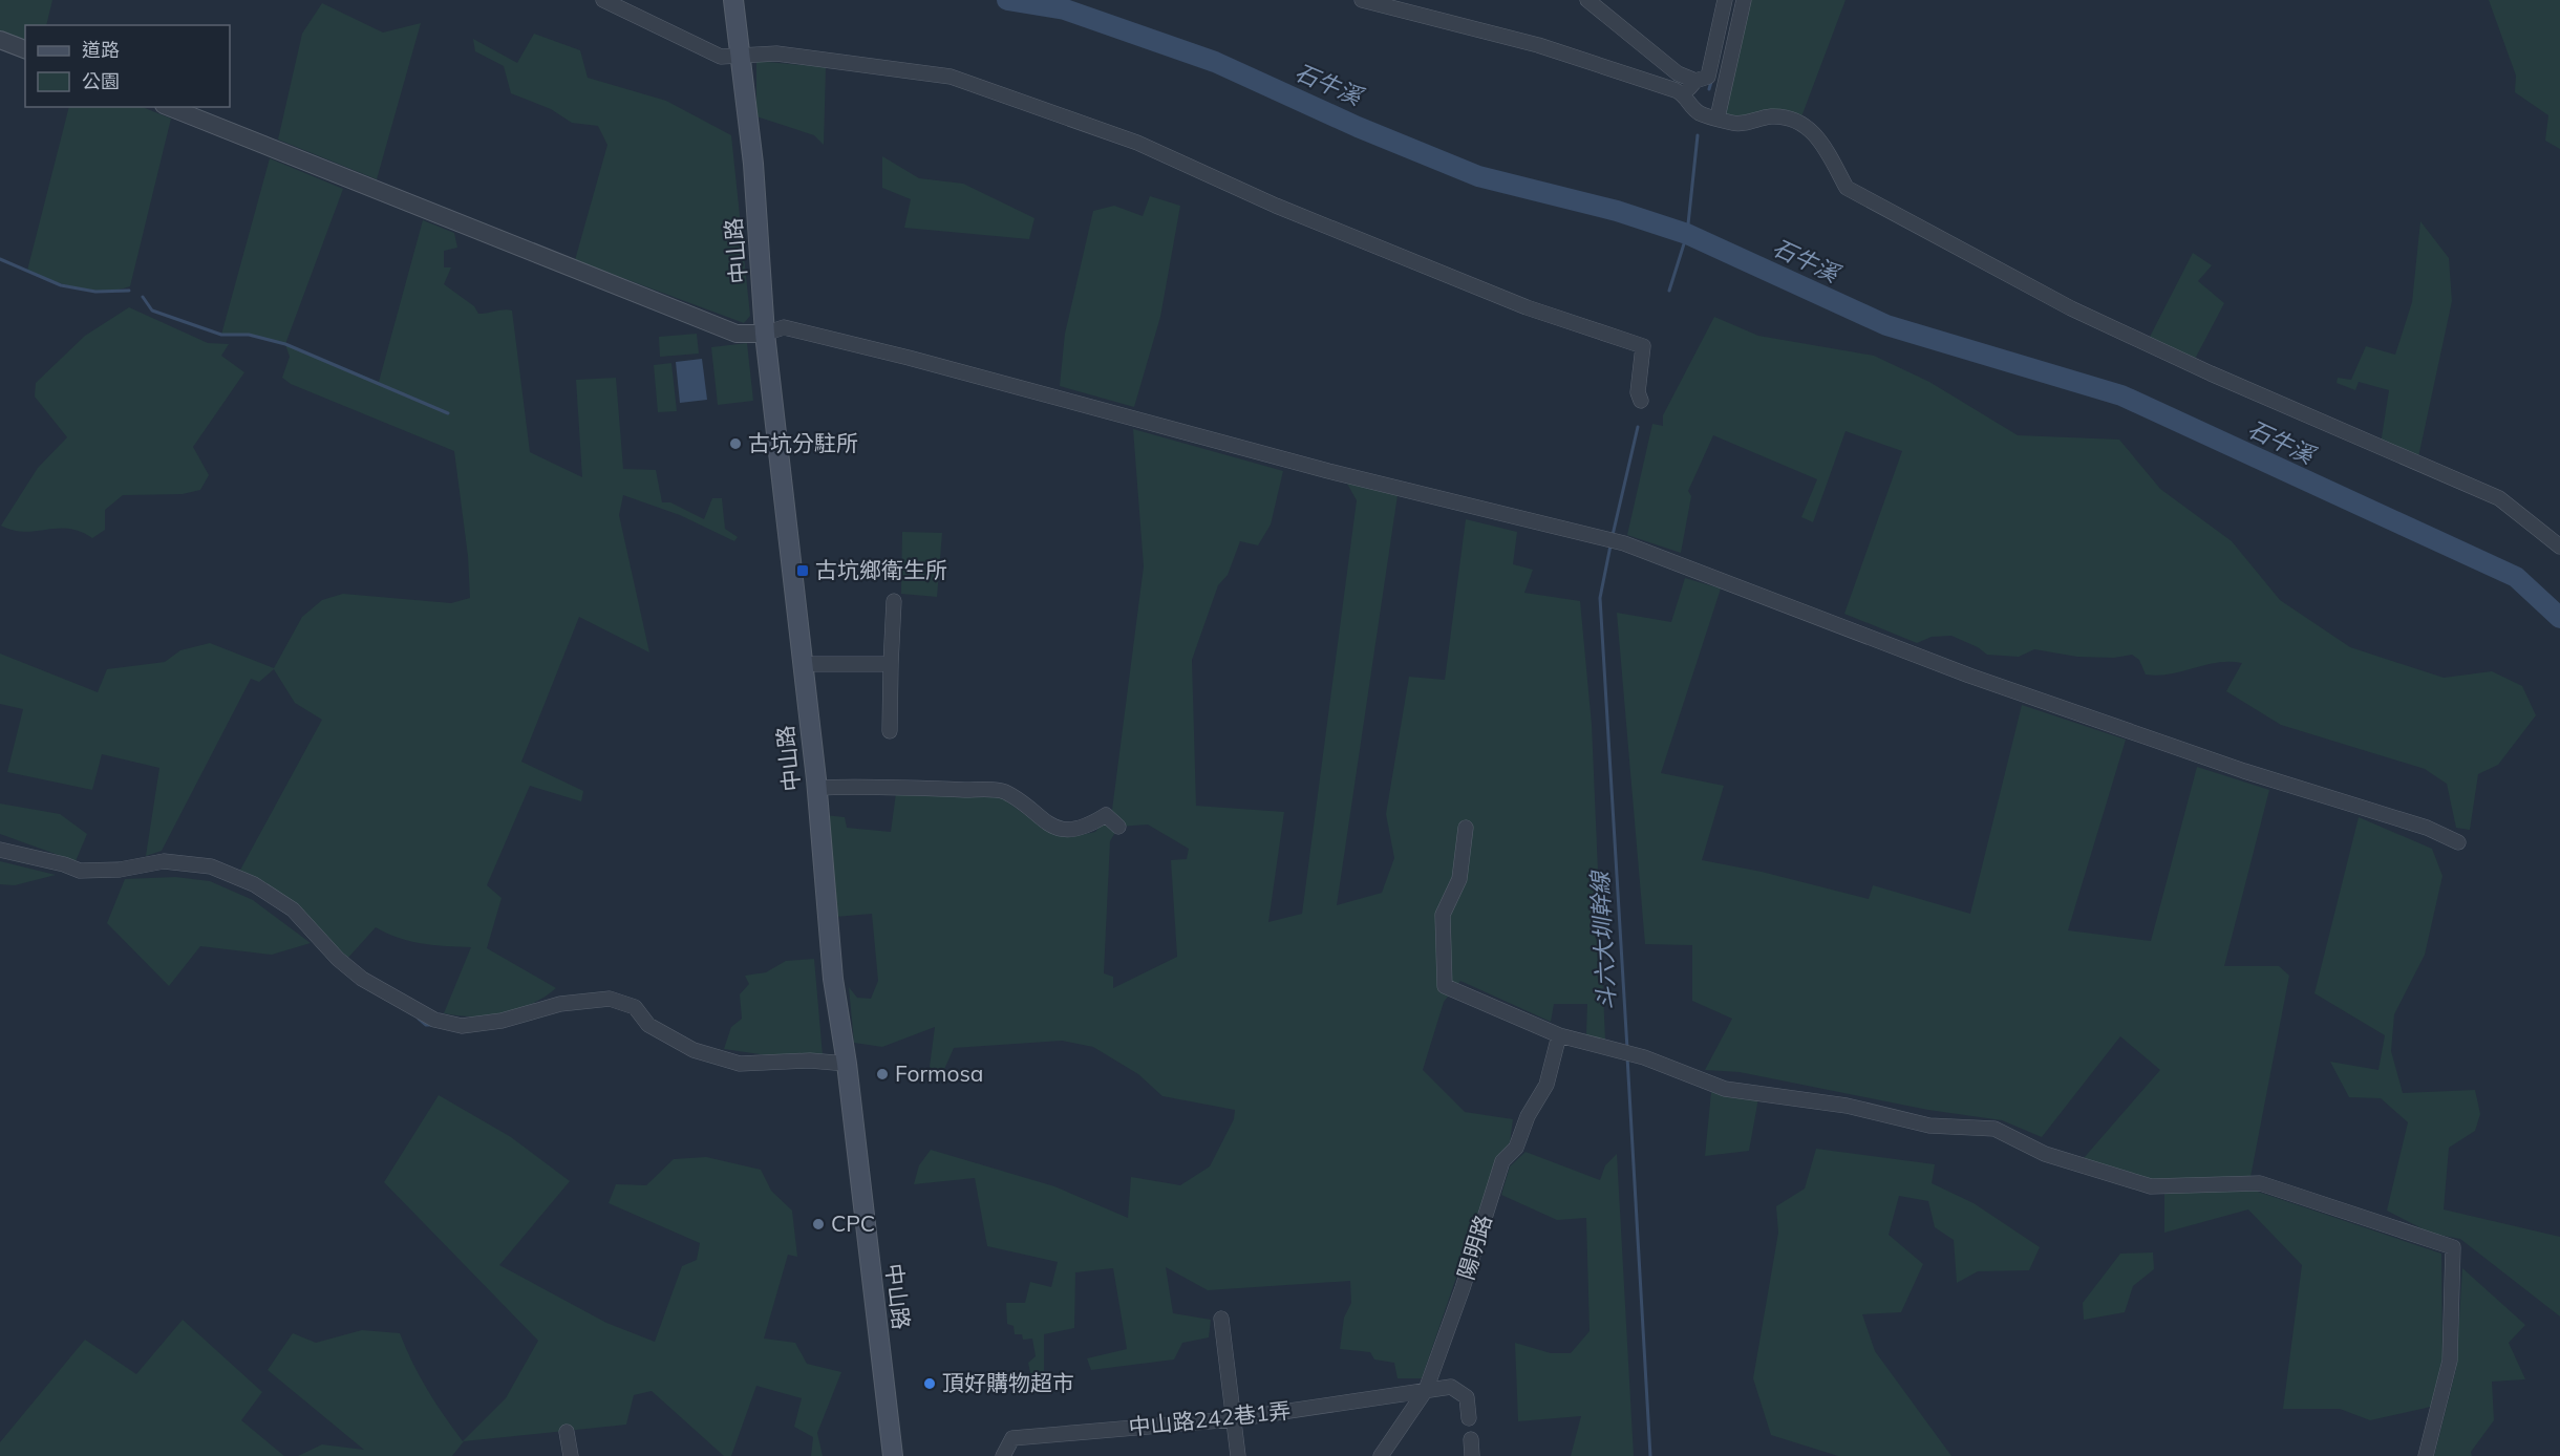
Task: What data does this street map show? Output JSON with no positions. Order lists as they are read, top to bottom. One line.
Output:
{"streets":{"main road":["中山路"],"street":["陽明路","中山路242巷1弄"]},"crossings":[["陽明路","中山路242巷1弄"]],"water":["石牛溪","斗六大圳幹線"],"places":{"other":["古坑分駐所","Formosa","CPC","頂好購物超市"],"transit":["古坑鄉衛生所"]},"legend":["道路","公園"]}
